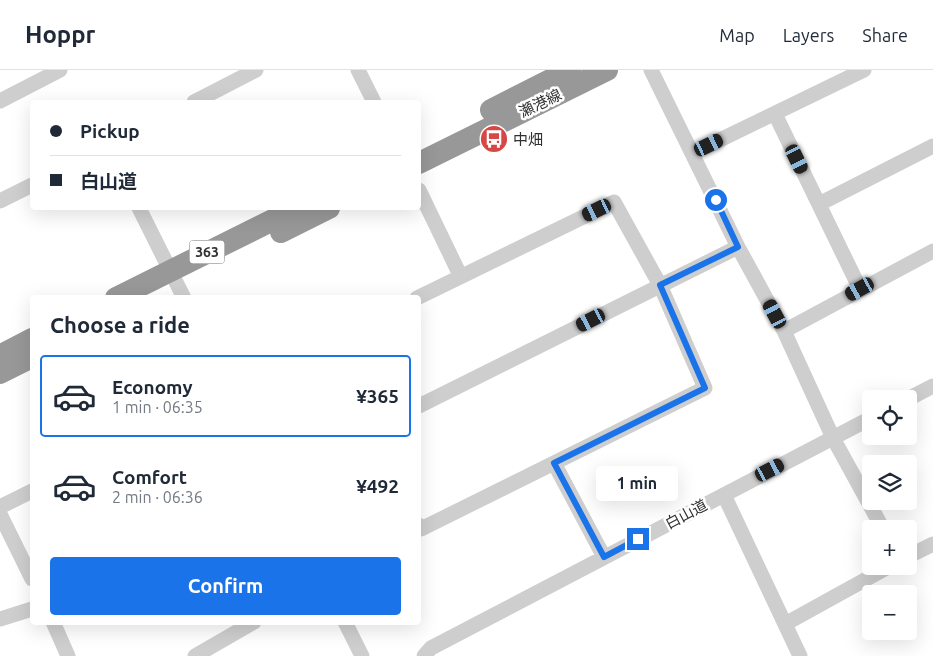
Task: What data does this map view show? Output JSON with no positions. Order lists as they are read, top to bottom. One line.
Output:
{"streets":{"highway":["瀬港線","363"],"street":["白山道"]},"places":{"bus stop":["中畑"]},"page":{"header":"Hoppr","nav":["Map","Layers","Share"],"banner":["Pickup","白山道"],"heading":"Choose a ride","list":[{"name":"Economy","note":"1 min · 06:35","value":"¥365"},{"name":"Comfort","note":"2 min · 06:36","value":"¥492"}],"map_buttons":["+","−"],"bubble":"1 min","buttons":"Confirm"}}
